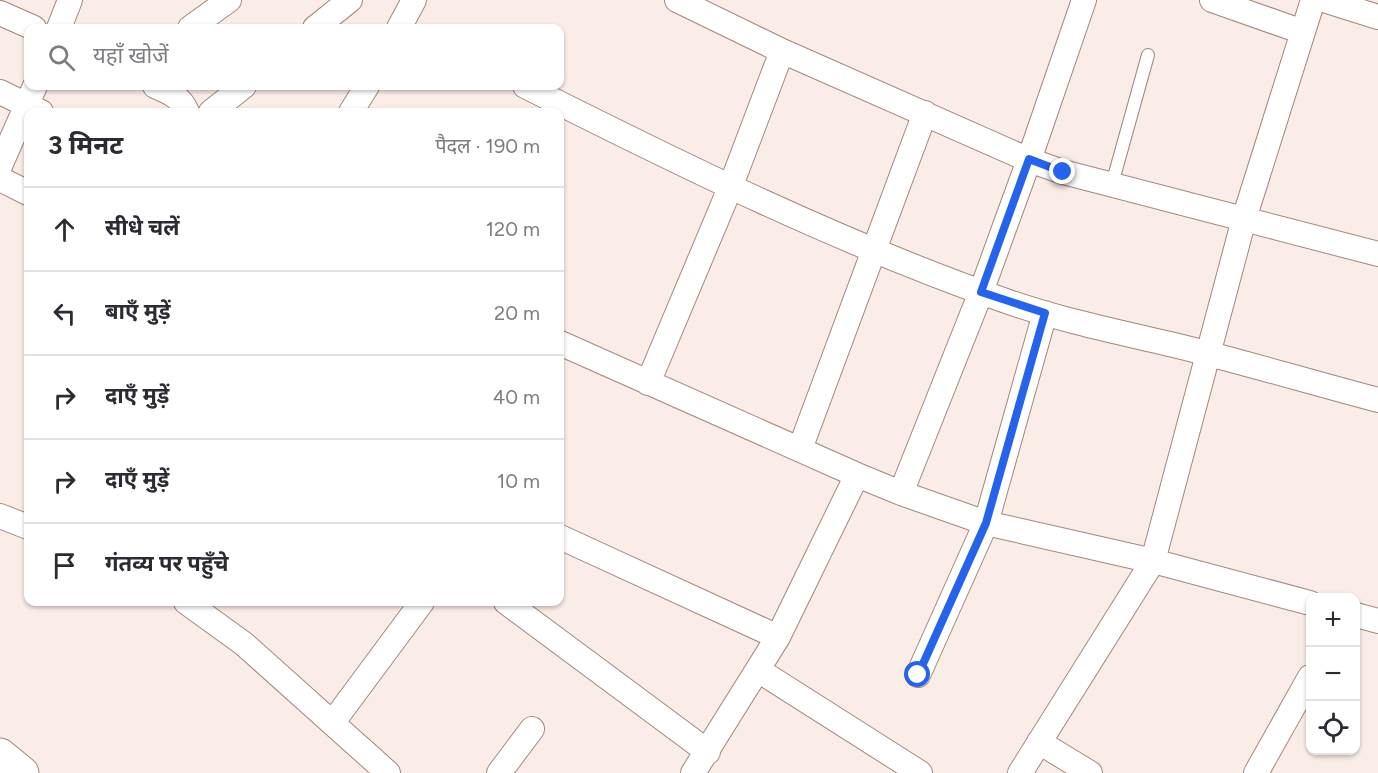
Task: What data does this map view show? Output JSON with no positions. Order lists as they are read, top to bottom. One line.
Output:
{"page":{"search":"यहाँ खोजें","heading":["3 मिनट","पैदल · 190 m"],"list":[["सीधे चलें","120 m"],["बाएँ मुड़ें","20 m"],["दाएँ मुड़ें","40 m"],["दाएँ मुड़ें","10 m"],"गंतव्य पर पहुँचे"],"map_buttons":["+","−"]}}
